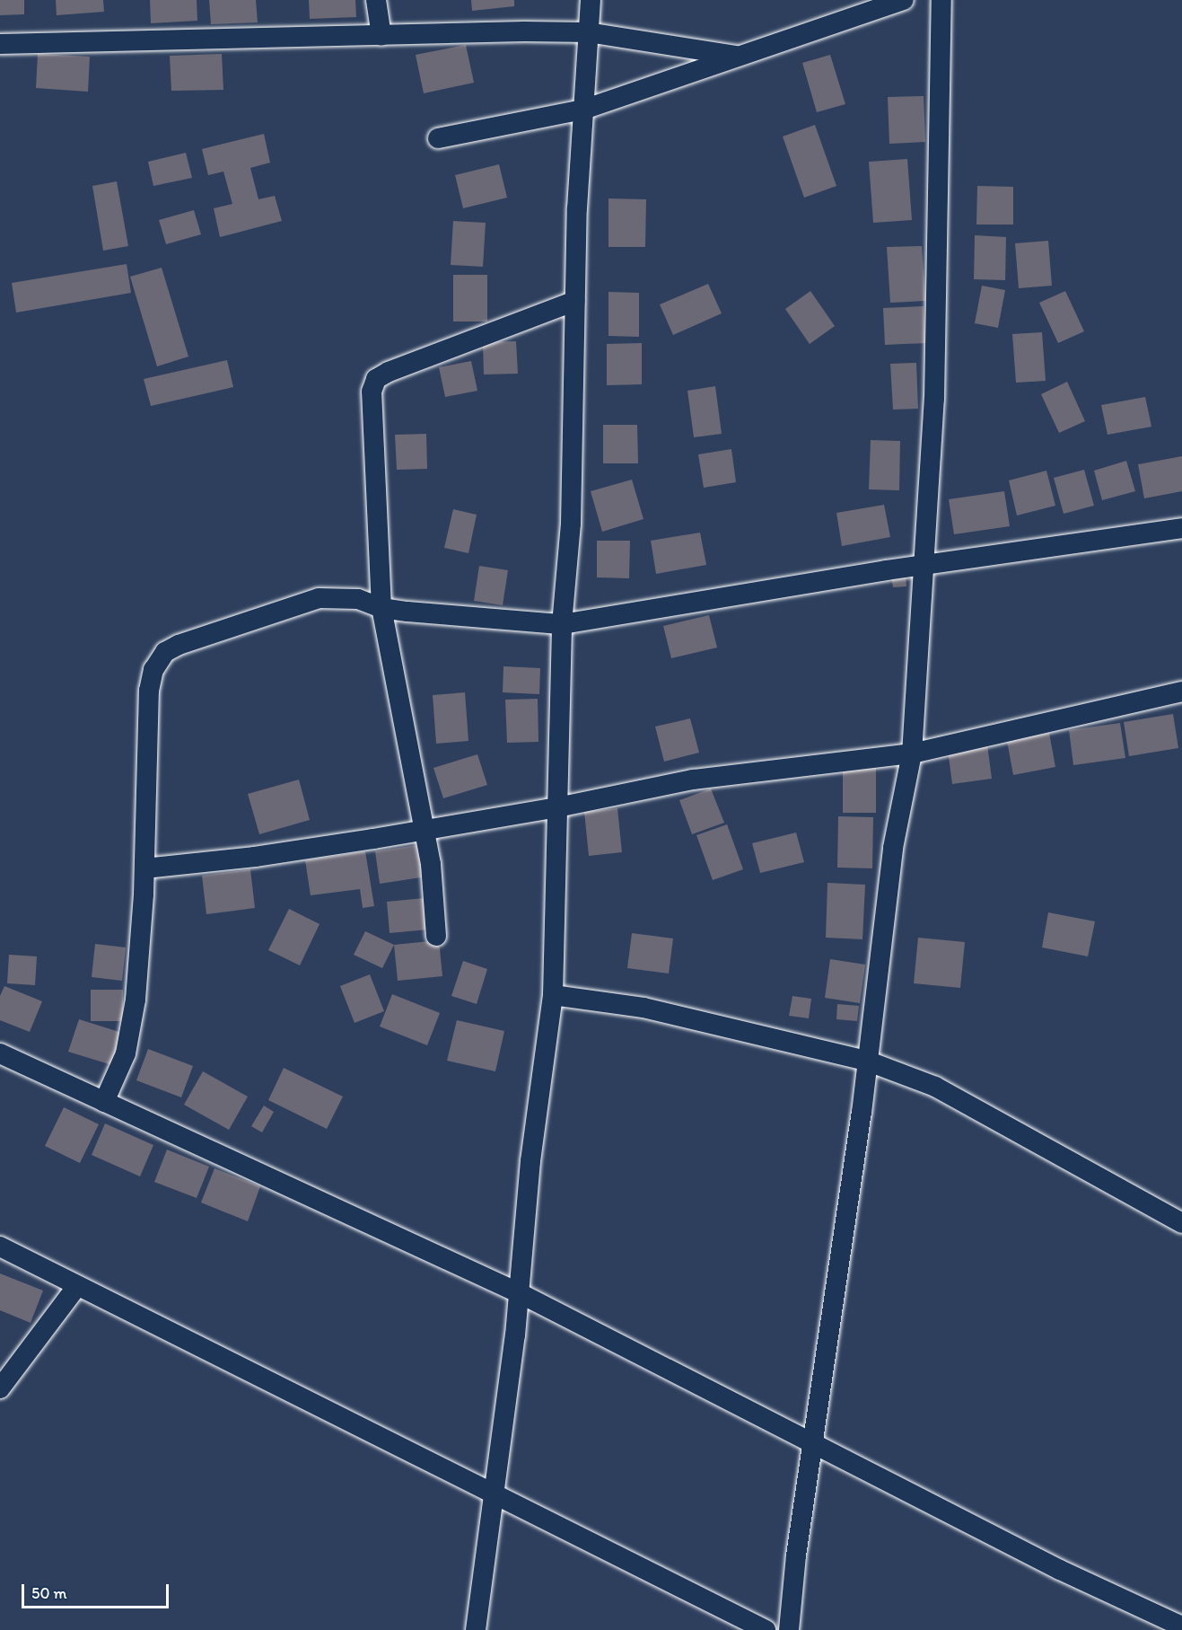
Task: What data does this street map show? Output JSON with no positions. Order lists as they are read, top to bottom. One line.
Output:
{"scale_bar":"50 m"}
